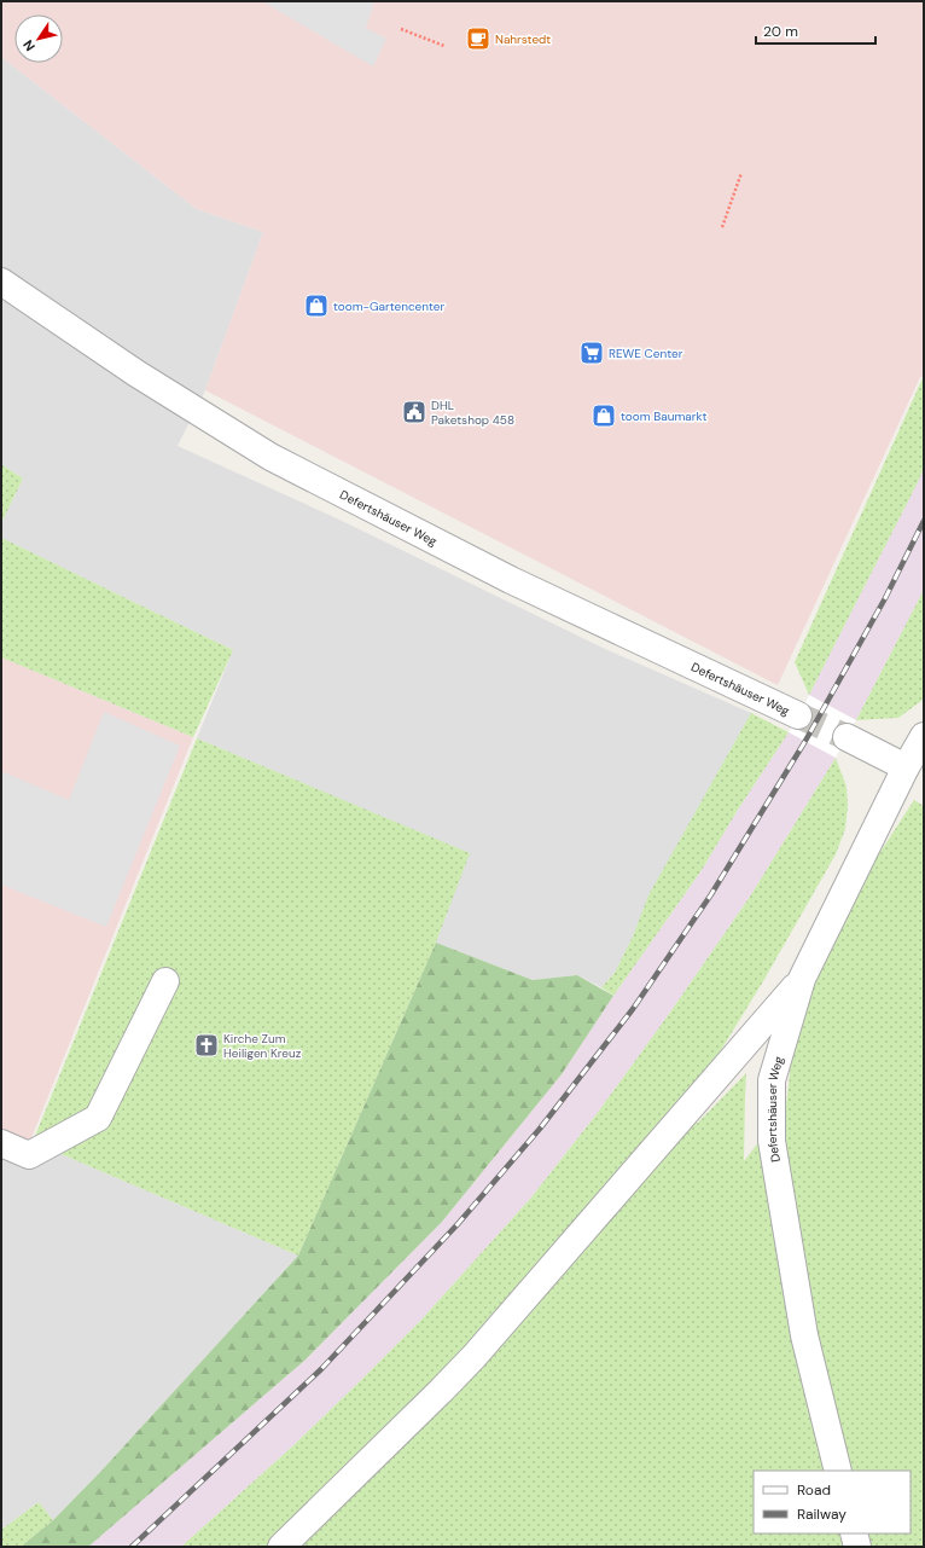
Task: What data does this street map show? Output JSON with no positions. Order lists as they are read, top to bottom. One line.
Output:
{"streets":{"street":["Defertshäuser Weg"]},"places":{"cafe":["Nahrstedt"],"shop":["toom-Gartencenter","toom Baumarkt"],"supermarket":["REWE Center"],"public building":["DHL Paketshop 458"],"church":["Kirche Zum Heiligen Kreuz"]},"legend":["Road","Railway"],"scale_bar":"20 m","north":"bottom left"}
